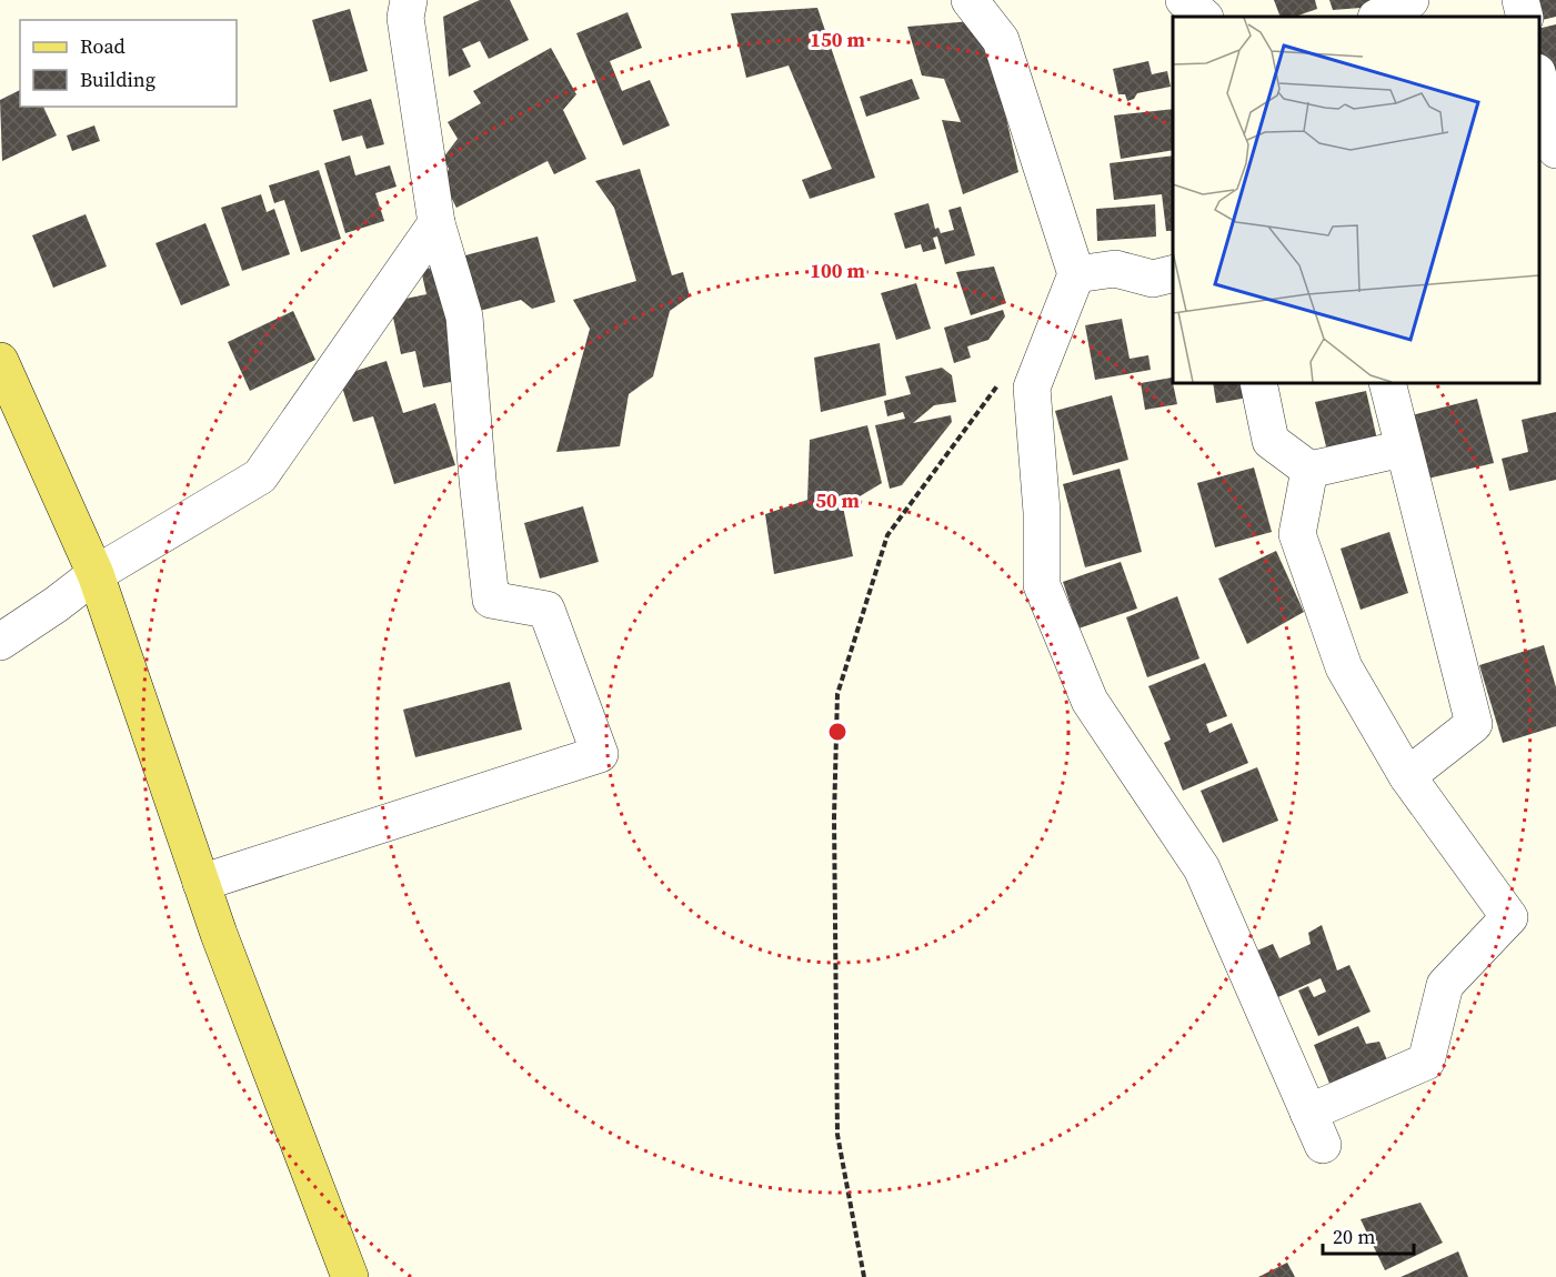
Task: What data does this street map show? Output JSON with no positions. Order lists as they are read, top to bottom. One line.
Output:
{"legend":["Road","Building"],"scale_bar":"20 m","rings":["150 m","100 m","50 m"]}
